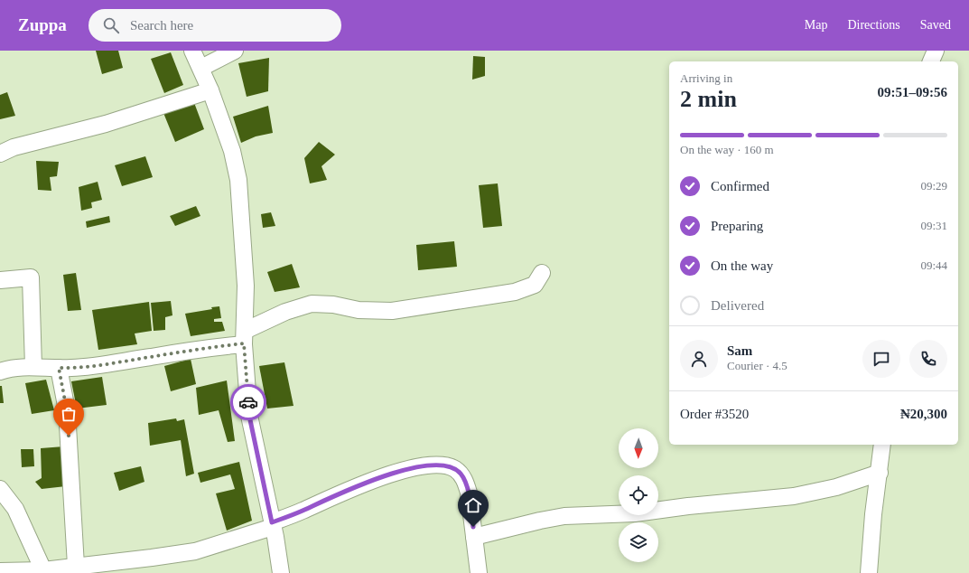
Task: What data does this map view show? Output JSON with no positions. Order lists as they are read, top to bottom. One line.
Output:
{"north":"bottom","page":{"header":"Zuppa","search":"Search here","nav":["Map","Directions","Saved"],"heading":["2 min","Arriving in","09:51–09:56"],"panel":["Sam","Courier · 4.5","Order #3520","₦20,300"],"bar":"On the way · 160 m","list":[["Confirmed","09:29"],["Preparing","09:31"],["On the way","09:44"],"Delivered"]}}
